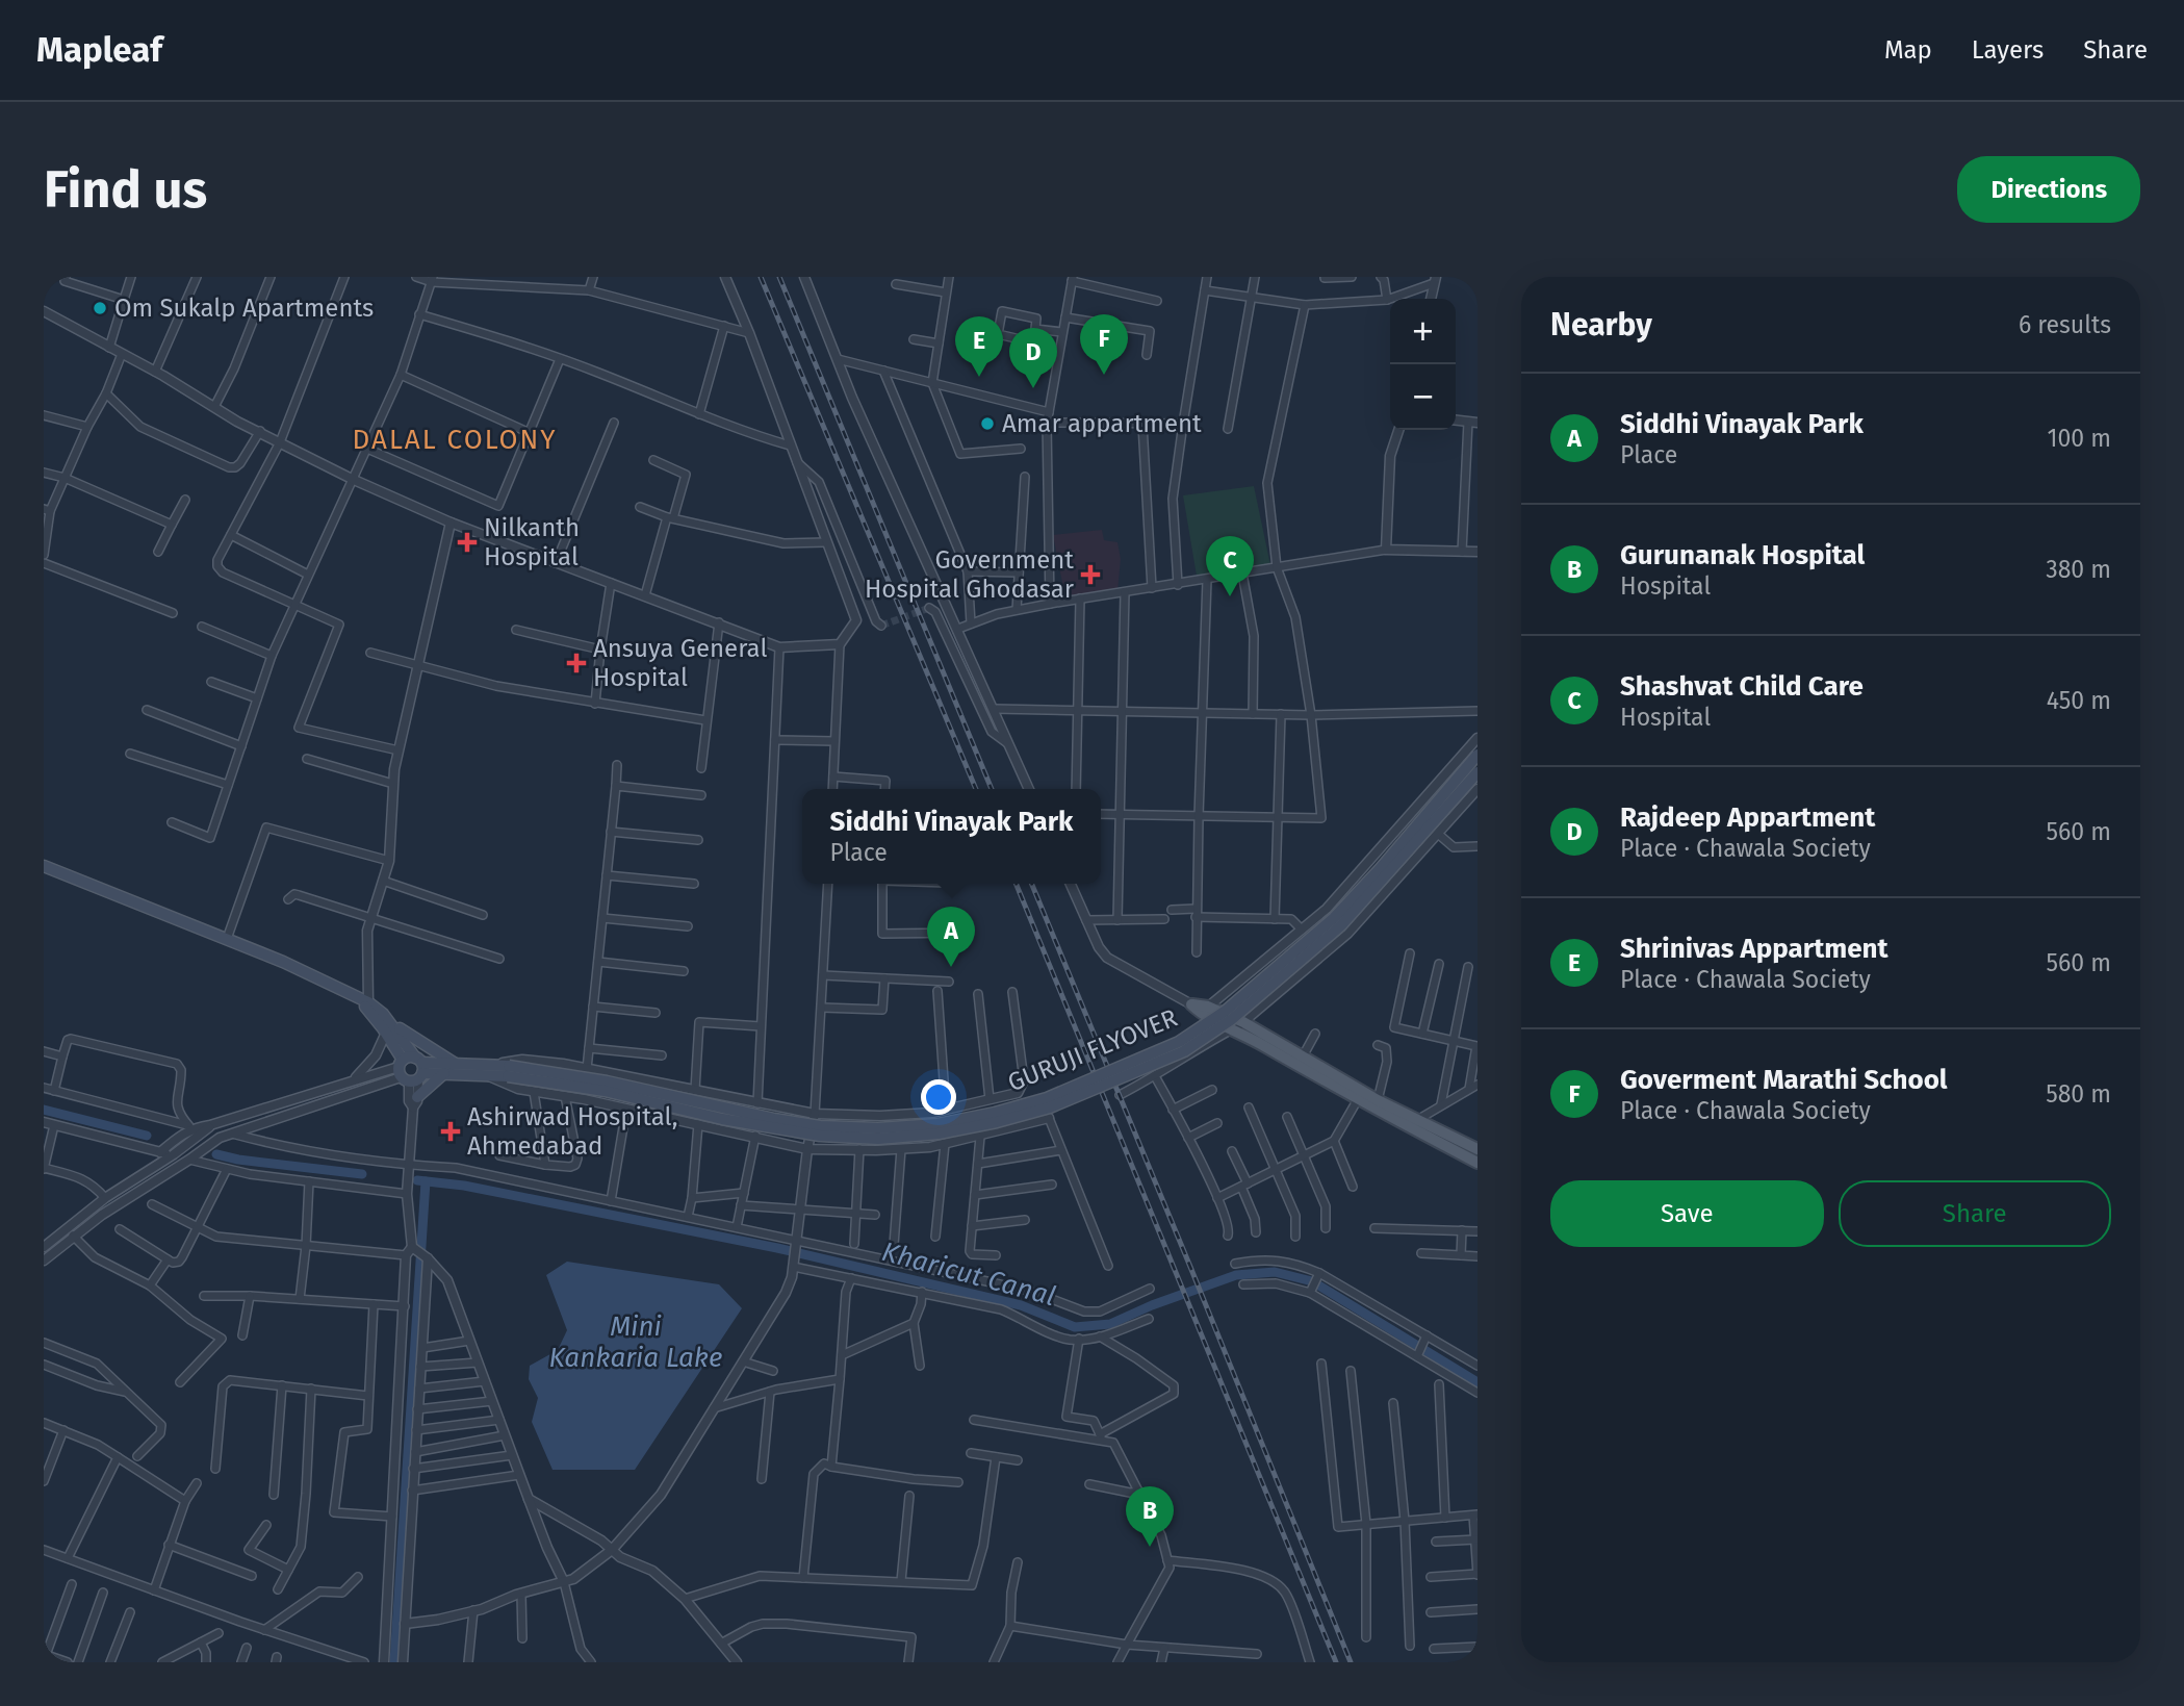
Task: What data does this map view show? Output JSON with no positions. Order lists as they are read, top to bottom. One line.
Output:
{"streets":{"main road":["GURUJI FLYOVER"]},"districts":["DALAL COLONY"],"water":["Kharicut Canal","Mini Kankaria Lake"],"places":{"other":["Om Sukalp Apartments","Amar appartment"],"health":["Nilkanth Hospital","Government Hospital Ghodasar","Ansuya General Hospital","Ashirwad Hospital, Ahmedabad"]},"page":{"header":"Mapleaf","nav":["Map","Layers","Share"],"buttons":["Directions",["Save","Share"]],"title":"Find us","heading":["Nearby","6 results"],"map_buttons":["+","−"],"pins":["F","E","D","C","A","B"],"list":[{"mark":"A","name":"Siddhi Vinayak Park","note":"Place","value":"100 m"},{"mark":"B","name":"Gurunanak Hospital","note":"Hospital","value":"380 m"},{"mark":"C","name":"Shashvat Child Care","note":"Hospital","value":"450 m"},{"mark":"D","name":"Rajdeep Appartment","note":"Place · Chawala Society","value":"560 m"},{"mark":"E","name":"Shrinivas Appartment","note":"Place · Chawala Society","value":"560 m"},{"mark":"F","name":"Goverment Marathi School","note":"Place · Chawala Society","value":"580 m"}],"popup":["Siddhi Vinayak Park","Place"]}}
